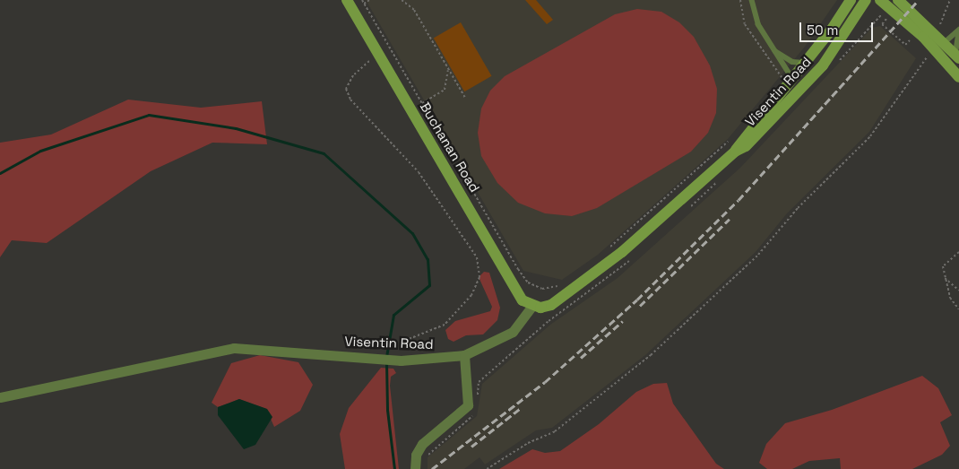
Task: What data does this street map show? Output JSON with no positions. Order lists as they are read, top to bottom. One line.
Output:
{"streets":{"main road":["Visentin Road","Buchanan Road"]},"crossings":[["Visentin Road","Buchanan Road"]],"scale_bar":"50 m"}
